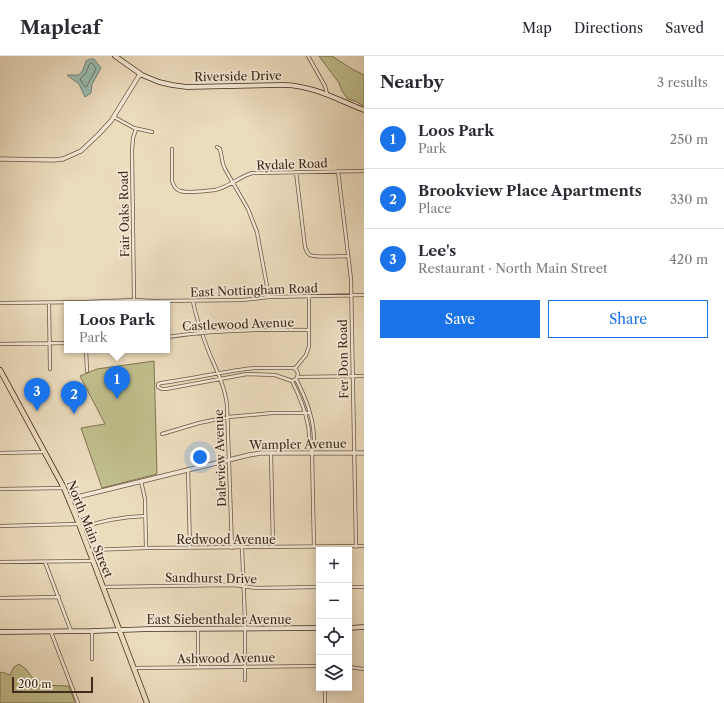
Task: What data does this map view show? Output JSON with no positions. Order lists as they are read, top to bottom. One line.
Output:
{"streets":{"main road":["Riverside Drive","North Main Street","East Siebenthaler Avenue"],"street":["Rydale Road","Fair Oaks Road","East Nottingham Road","Castlewood Avenue","Fer Don Road","Wampler Avenue","Daleview Avenue","Redwood Avenue","Sandhurst Drive","Ashwood Avenue"]},"crossings":[["Rydale Road","Fer Don Road"],["Fair Oaks Road","East Nottingham Road"],["East Nottingham Road","Fer Don Road"],["East Nottingham Road","Daleview Avenue"],["Castlewood Avenue","Daleview Avenue"],["Fer Don Road","Wampler Avenue"],["Fer Don Road","Redwood Avenue"],["Wampler Avenue","Daleview Avenue"],["Wampler Avenue","North Main Street"],["Daleview Avenue","Redwood Avenue"],["North Main Street","Redwood Avenue"],["North Main Street","Sandhurst Drive"],["North Main Street","East Siebenthaler Avenue"],["North Main Street","Ashwood Avenue"]],"scale_bar":"200 m","page":{"header":"Mapleaf","nav":["Map","Directions","Saved"],"heading":["Nearby","3 results"],"list":[{"mark":"1","name":"Loos Park","note":"Park","value":"250 m"},{"mark":"2","name":"Brookview Place Apartments","note":"Place","value":"330 m"},{"mark":"3","name":"Lee's","note":"Restaurant · North Main Street","value":"420 m"}],"buttons":["Save","Share"],"popup":["Loos Park","Park"],"pins":["1","3","2"],"map_buttons":["+","−"],"scale":"200 m"}}
